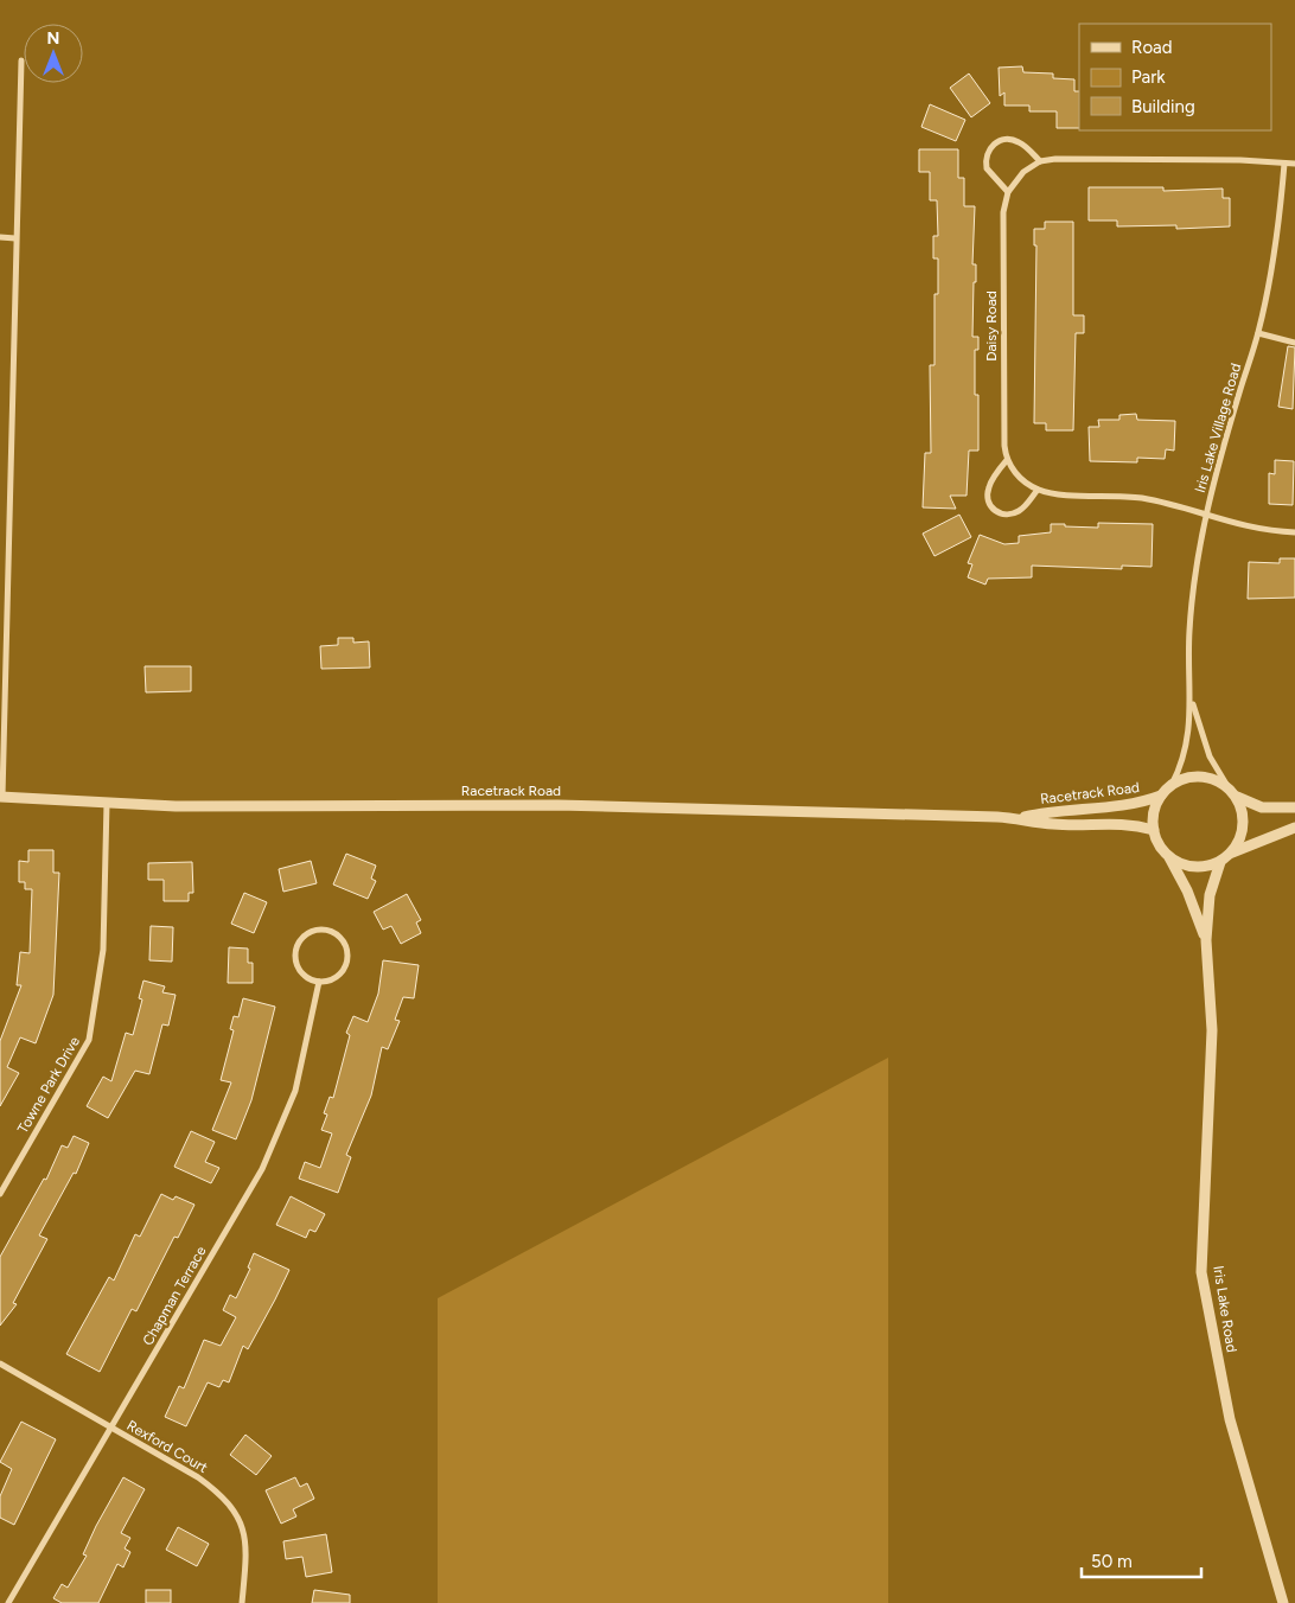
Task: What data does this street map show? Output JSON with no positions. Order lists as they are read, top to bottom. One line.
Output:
{"streets":{"street":["Daisy Road","Iris Lake Village Road","Racetrack Road","Towne Park Drive","Chapman Terrace","Iris Lake Road","Rexford Court"]},"crossings":[["Iris Lake Village Road","Racetrack Road"],["Iris Lake Village Road","Iris Lake Road"],["Racetrack Road","Towne Park Drive"],["Racetrack Road","Iris Lake Road"],["Chapman Terrace","Rexford Court"]],"legend":["Road","Park","Building"],"scale_bar":"50 m","north":"top"}
